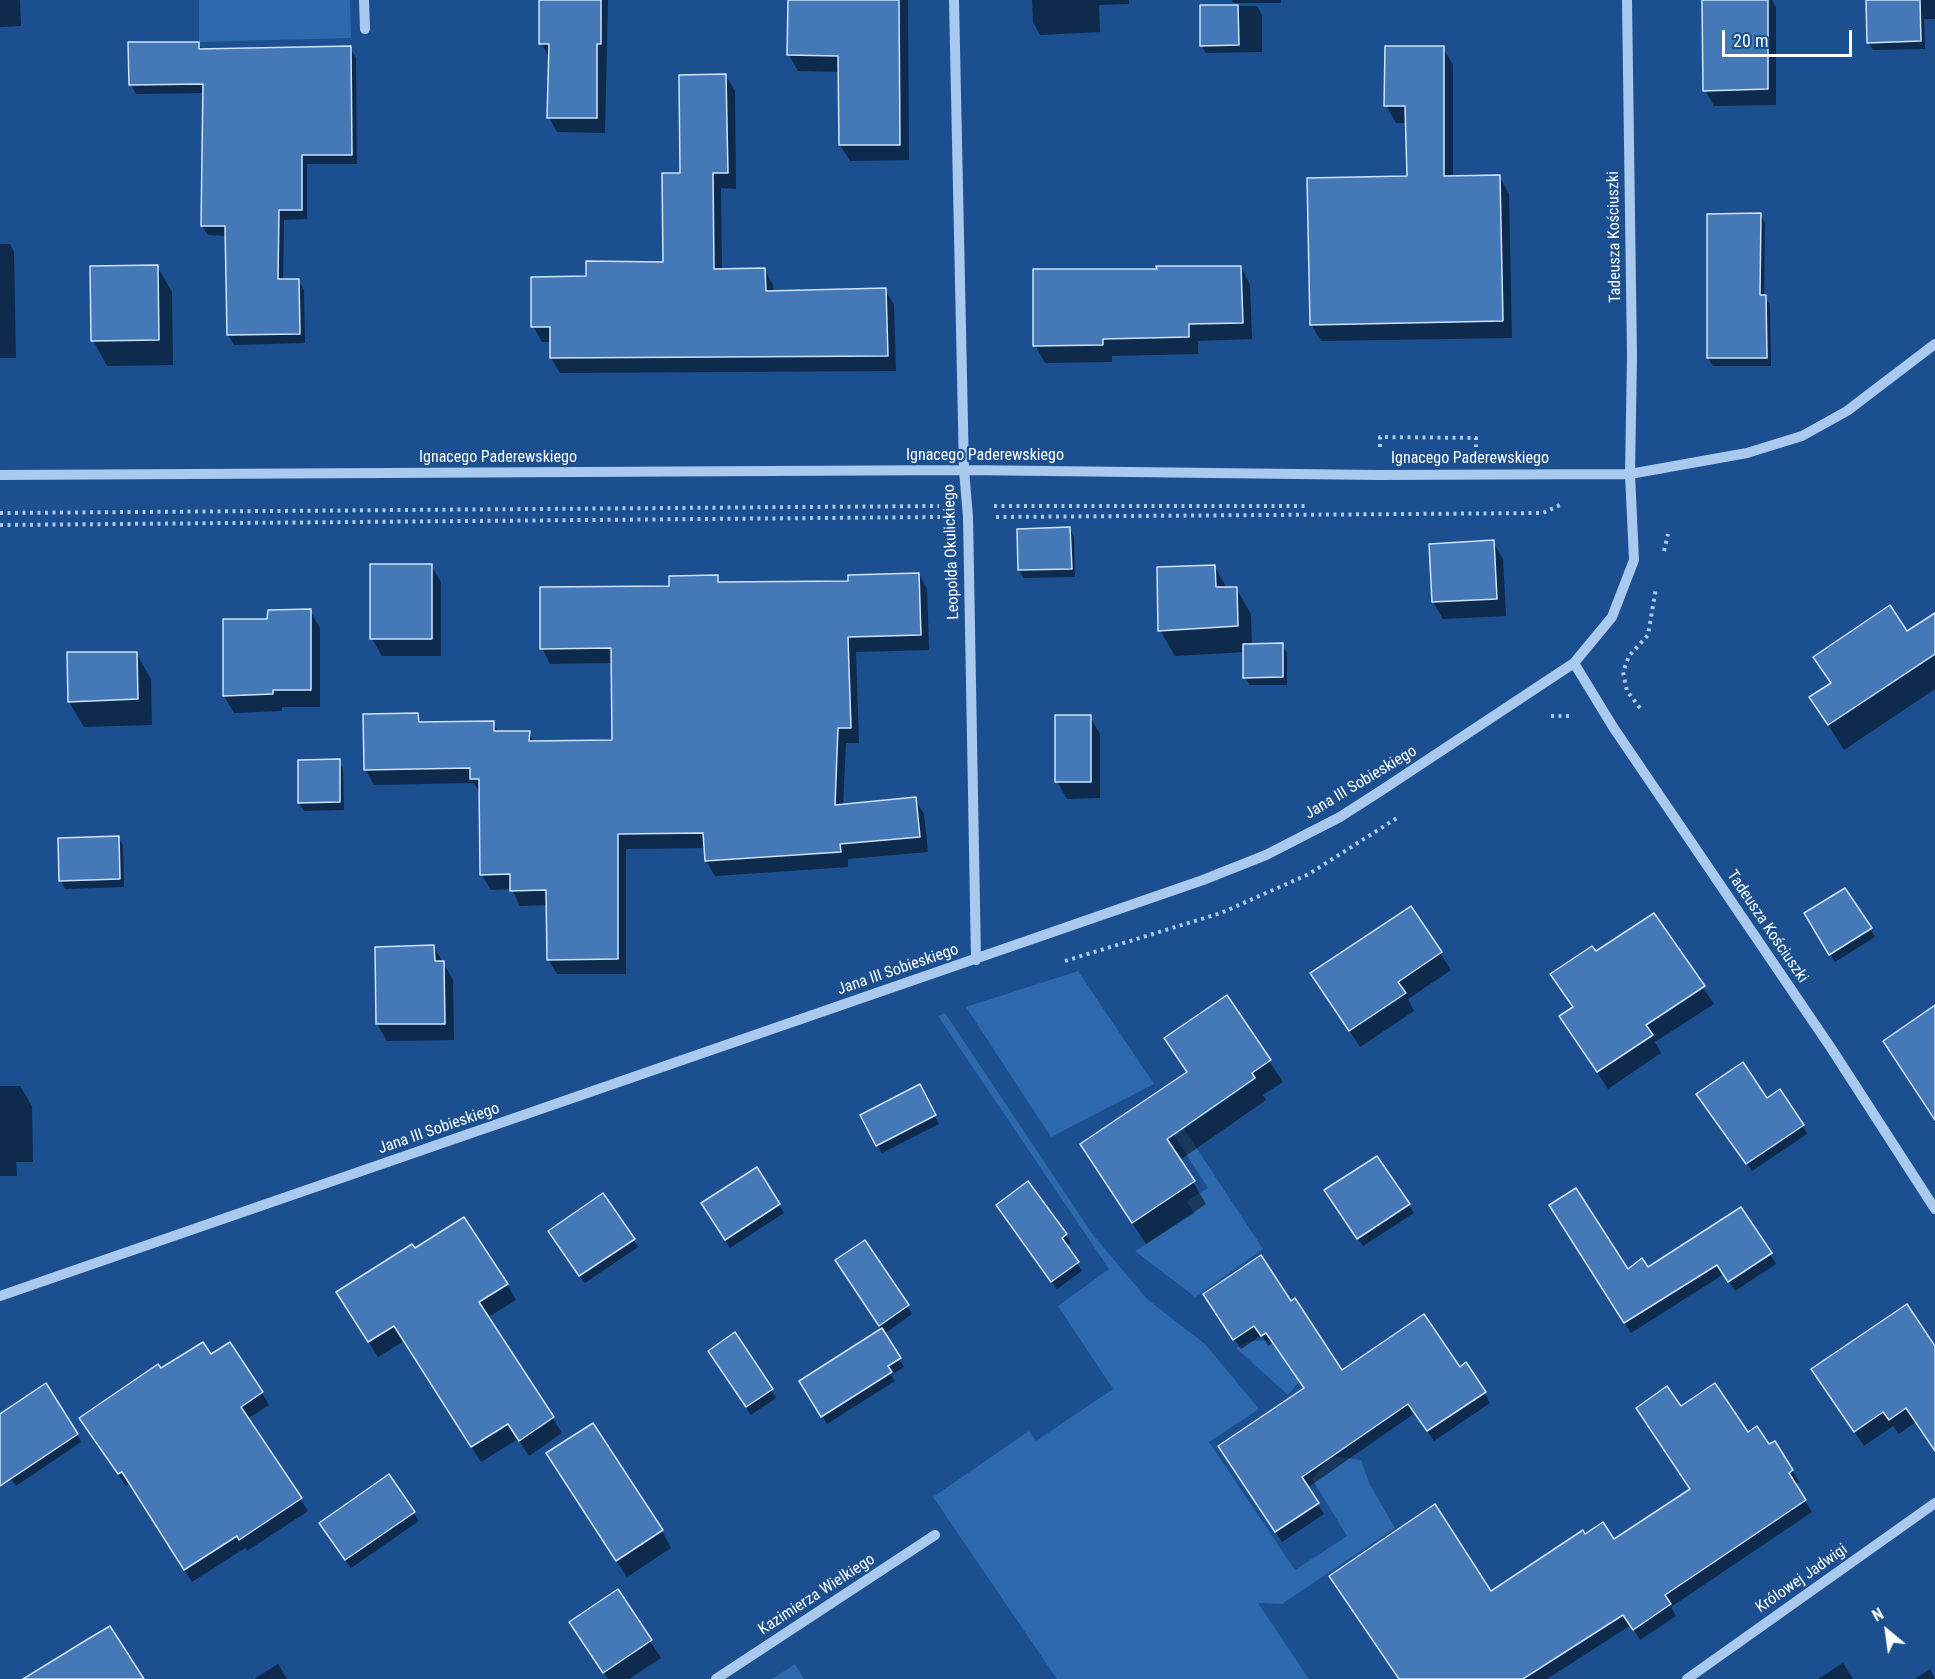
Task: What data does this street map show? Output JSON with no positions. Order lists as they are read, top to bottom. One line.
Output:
{"streets":{"street":["Tadeusza Kościuszki","Ignacego Paderewskiego","Leopolda Okulickiego","Jana III Sobieskiego","Królowej Jadwigi","Kazimierza Wielkiego"]},"crossings":[["Tadeusza Kościuszki","Ignacego Paderewskiego"],["Tadeusza Kościuszki","Jana III Sobieskiego"],["Ignacego Paderewskiego","Leopolda Okulickiego"],["Ignacego Paderewskiego","Jana III Sobieskiego"],["Leopolda Okulickiego","Jana III Sobieskiego"]],"scale_bar":"20 m","north":"top left"}
